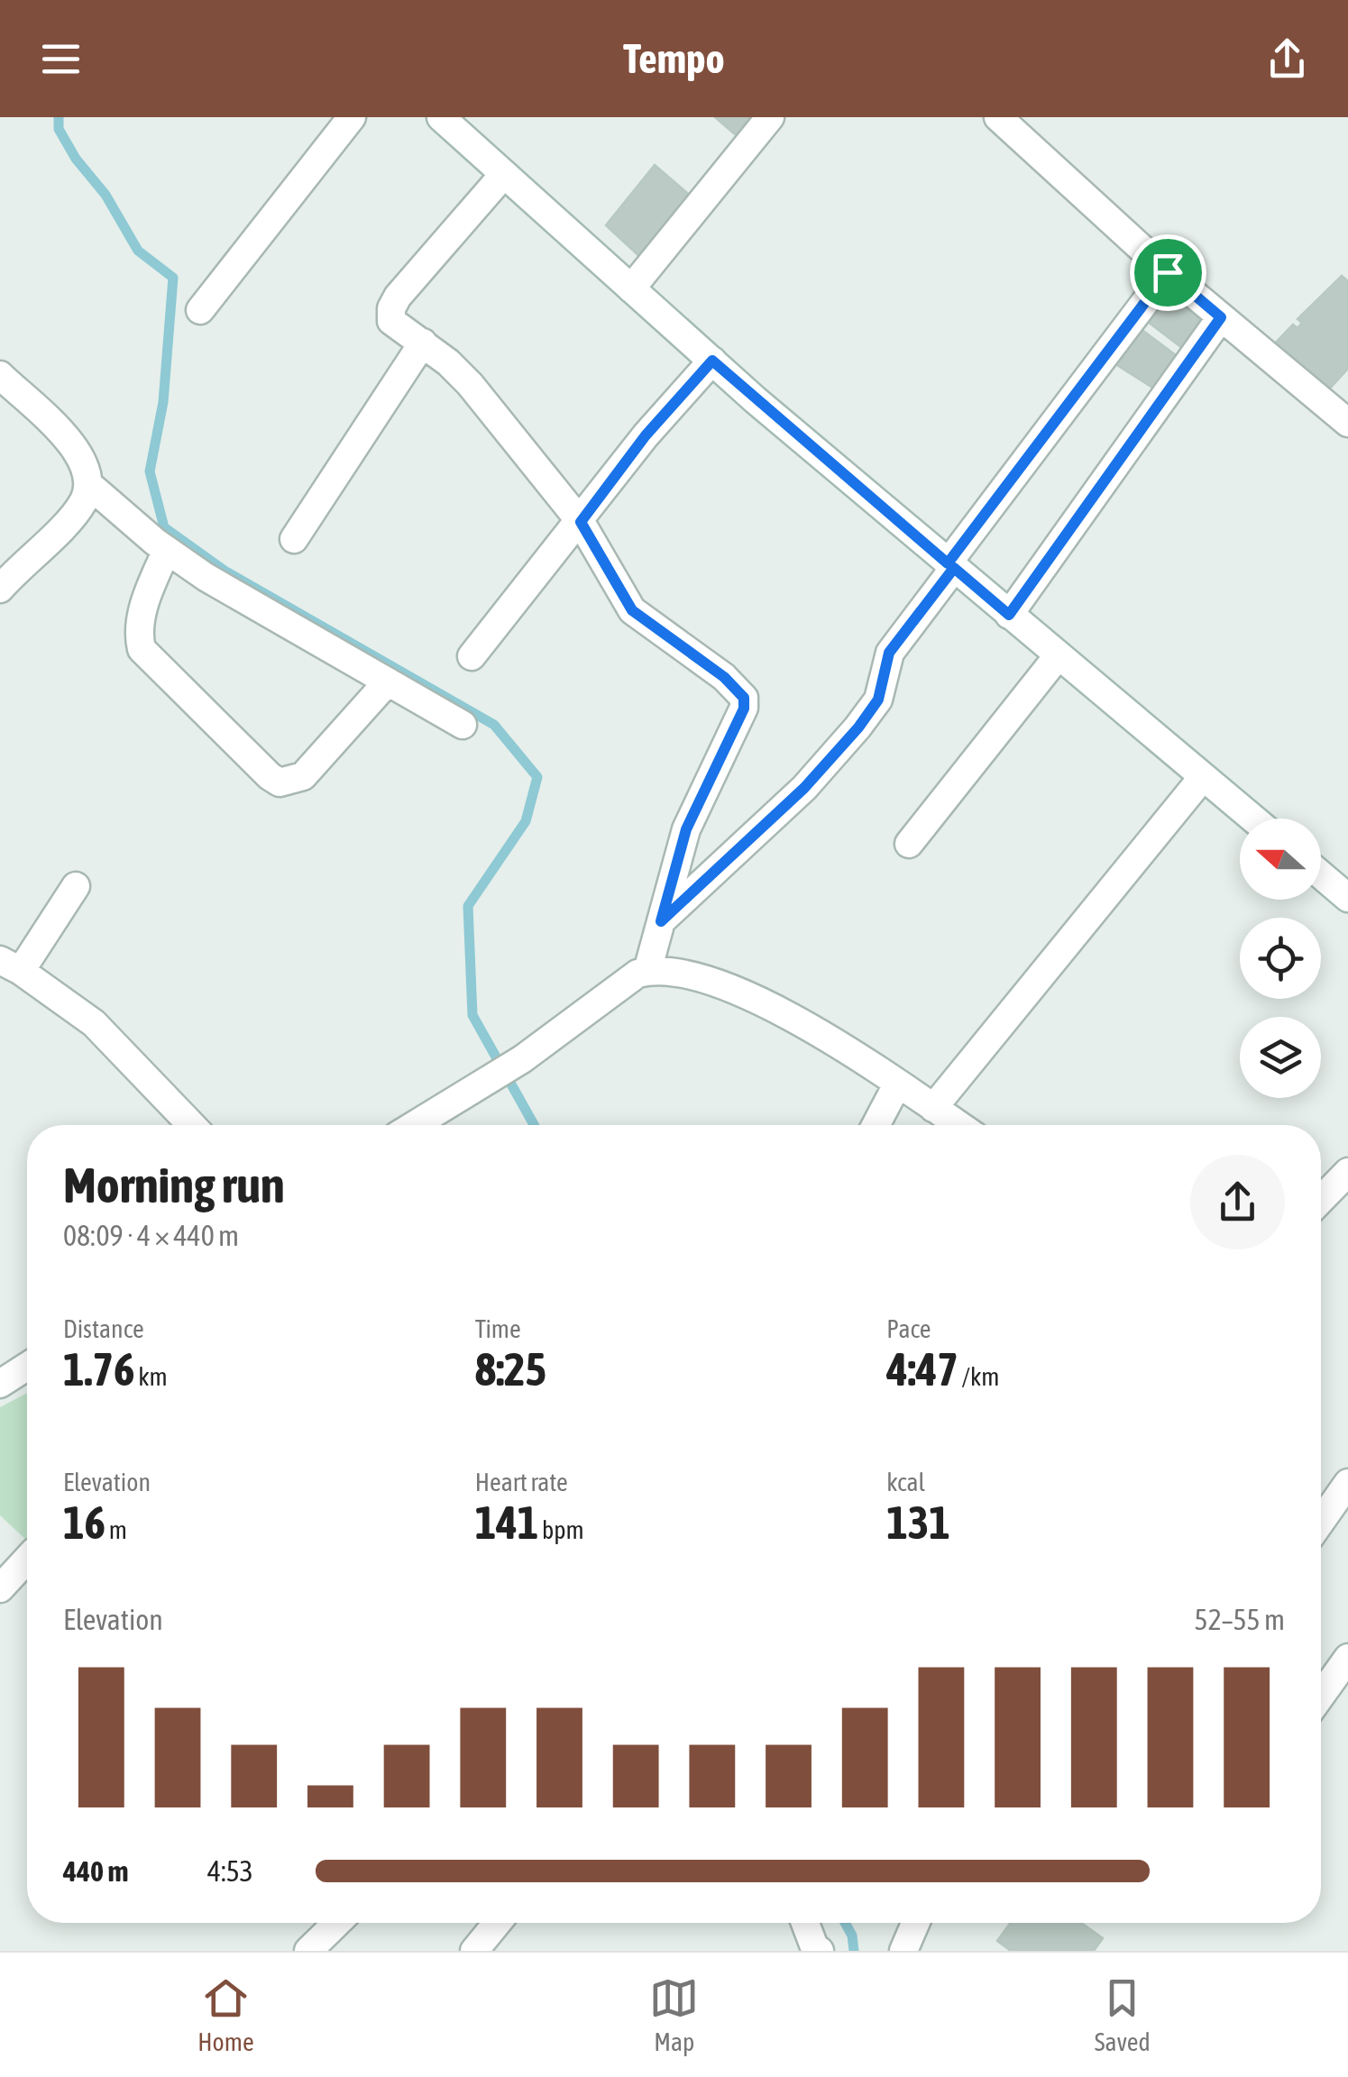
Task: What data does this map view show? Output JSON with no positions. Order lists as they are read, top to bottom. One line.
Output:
{"north":"left","page":{"header":"Tempo","heading":["Morning run","08:09 · 4 × 440 m"],"stats":[["Distance","1.76 km"],["Time","8:25"],["Pace","4:47 /km"],["Elevation","16 m"],["Heart rate","141 bpm"],["kcal","131"]],"chart":["Elevation","52–55 m"],"list":[{"name":"440 m","note":"4:53"}],"tabs":["Home","Map","Saved"]}}
